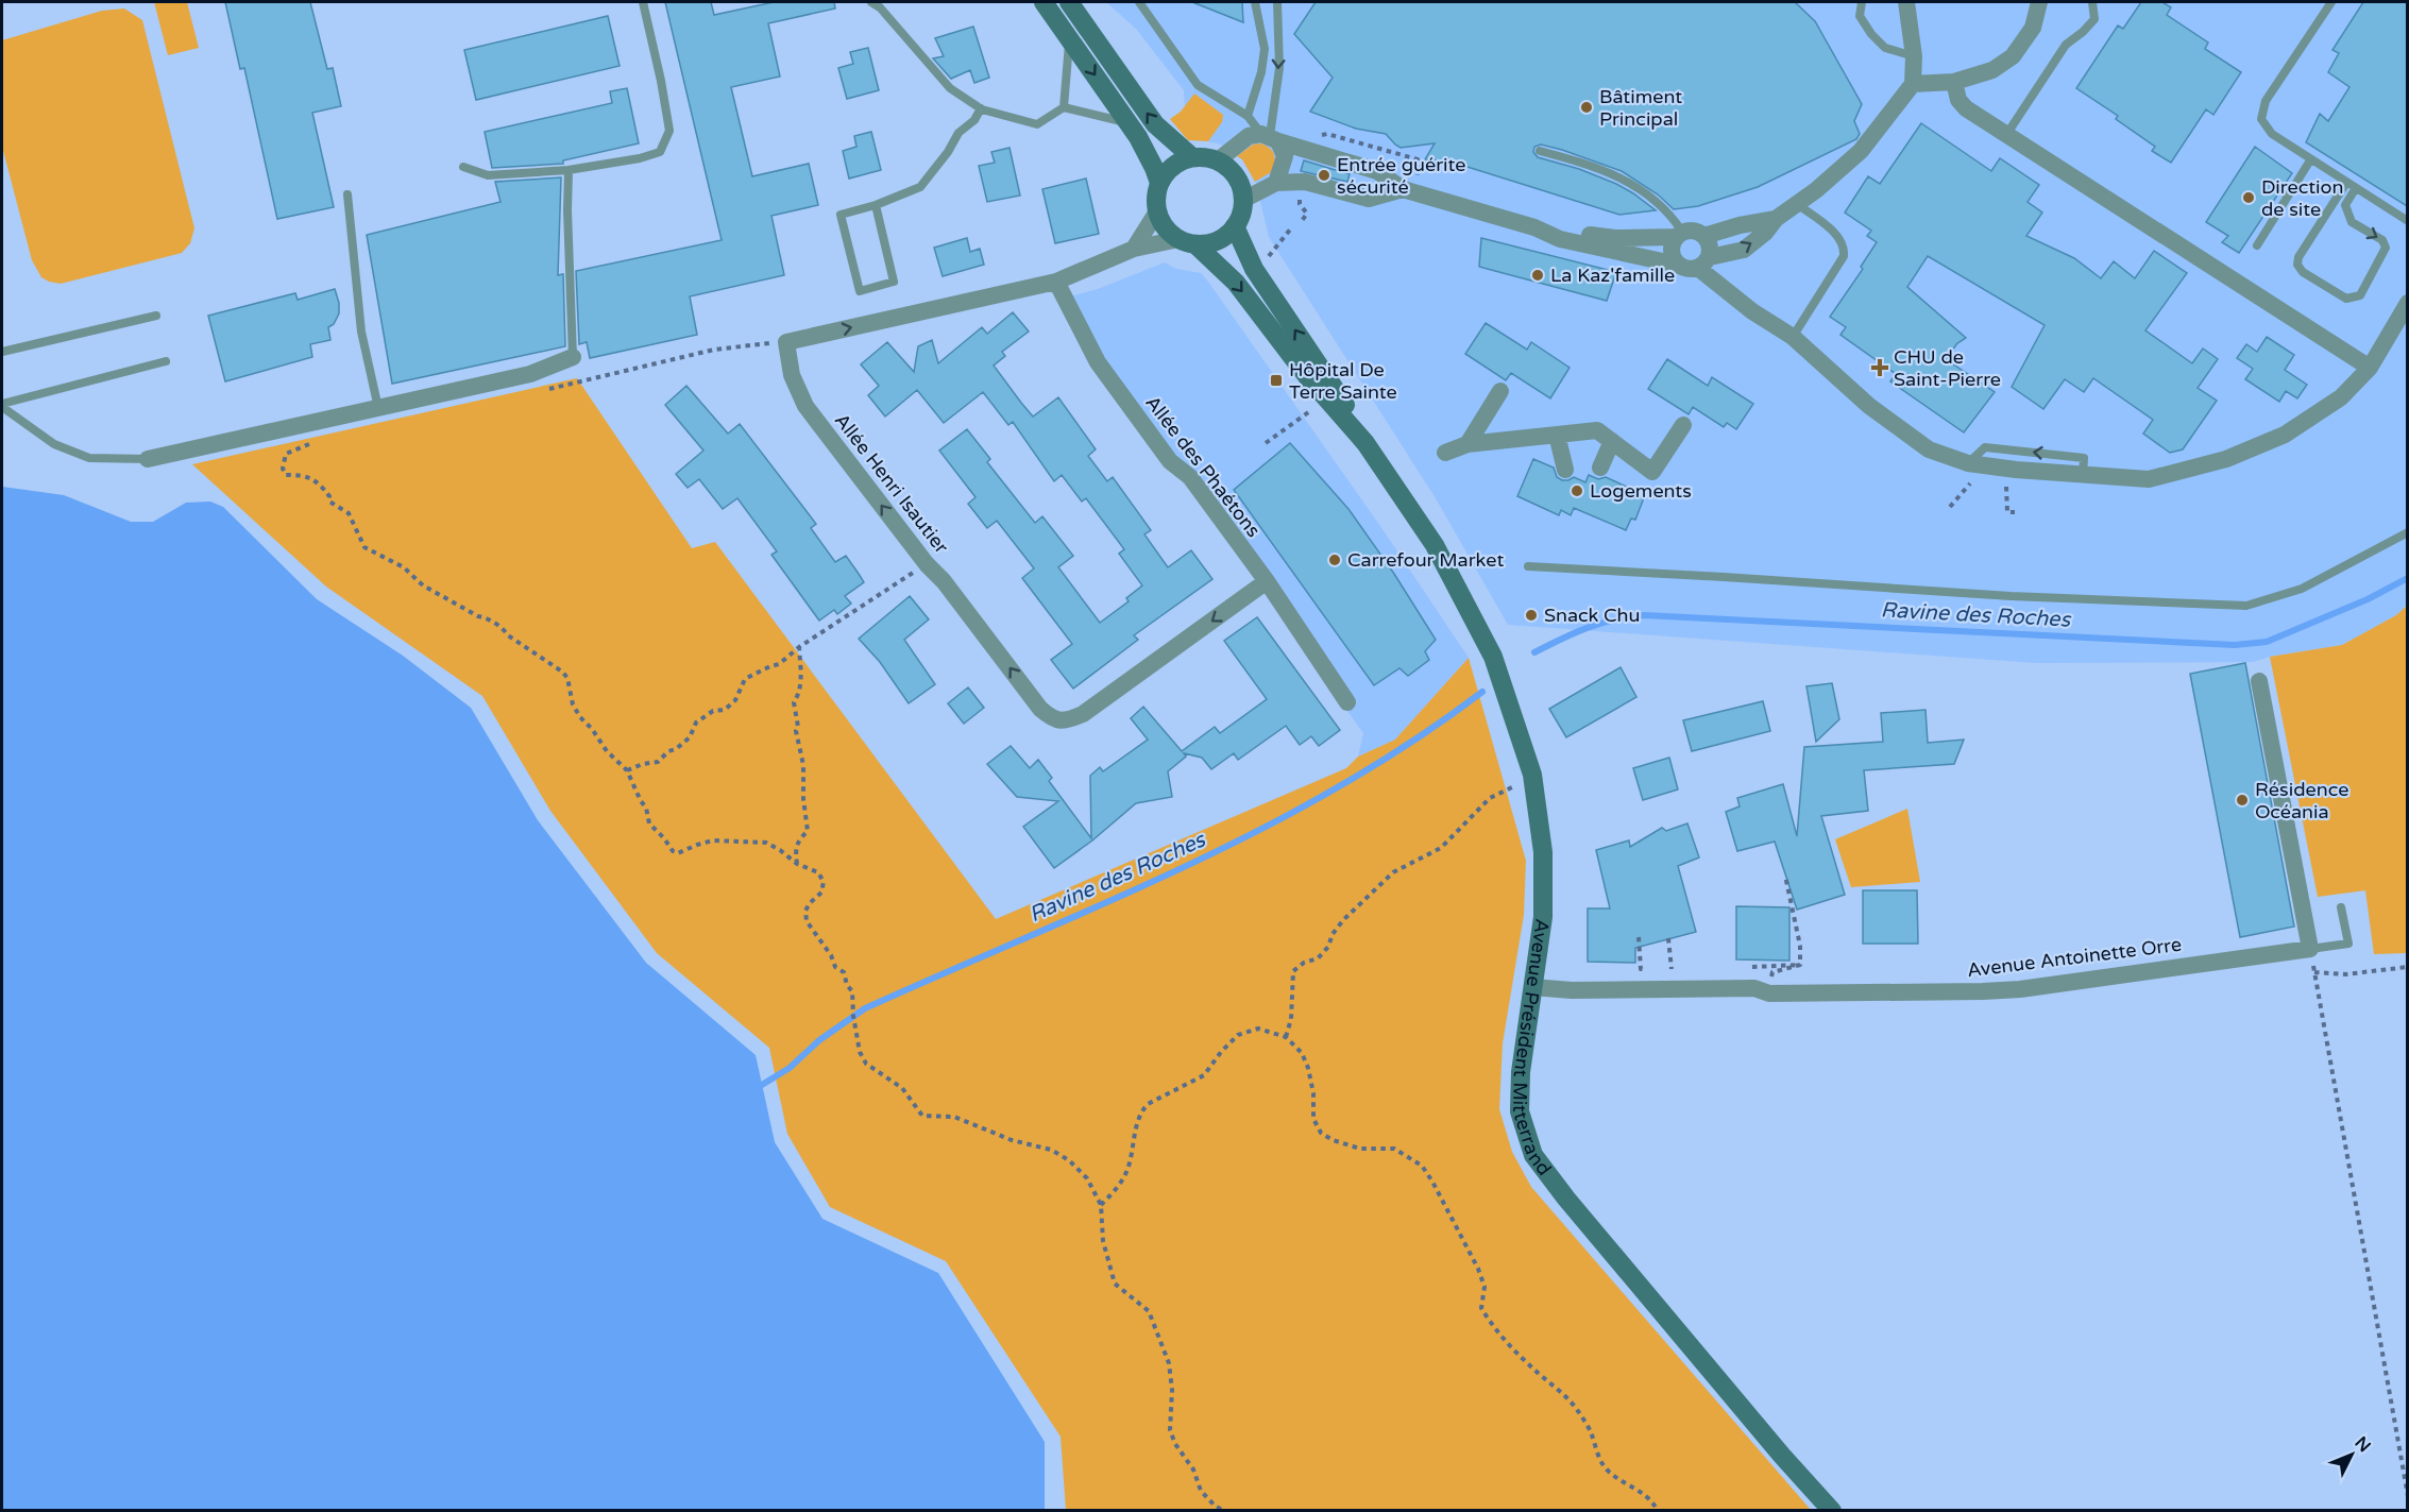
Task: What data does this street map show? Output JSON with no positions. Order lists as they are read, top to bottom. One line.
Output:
{"streets":{"main road":["Avenue Président Mitterrand"],"street":["Allée des Phaétons","Allée Henri Isautier","Avenue Antoinette Orre"]},"crossings":[["Allée des Phaétons","Allée Henri Isautier"],["Avenue Antoinette Orre","Avenue Président Mitterrand"]],"water":["Ravine des Roches"],"places":{"other":["Bâtiment Principal","Entrée guérite sécurité","Direction de site","La Kaz'famille","Logements","Carrefour Market","Snack Chu","Résidence Océania"],"health":["CHU de Saint-Pierre"],"transit":["Hôpital De Terre Sainte"]},"north":"top right"}
